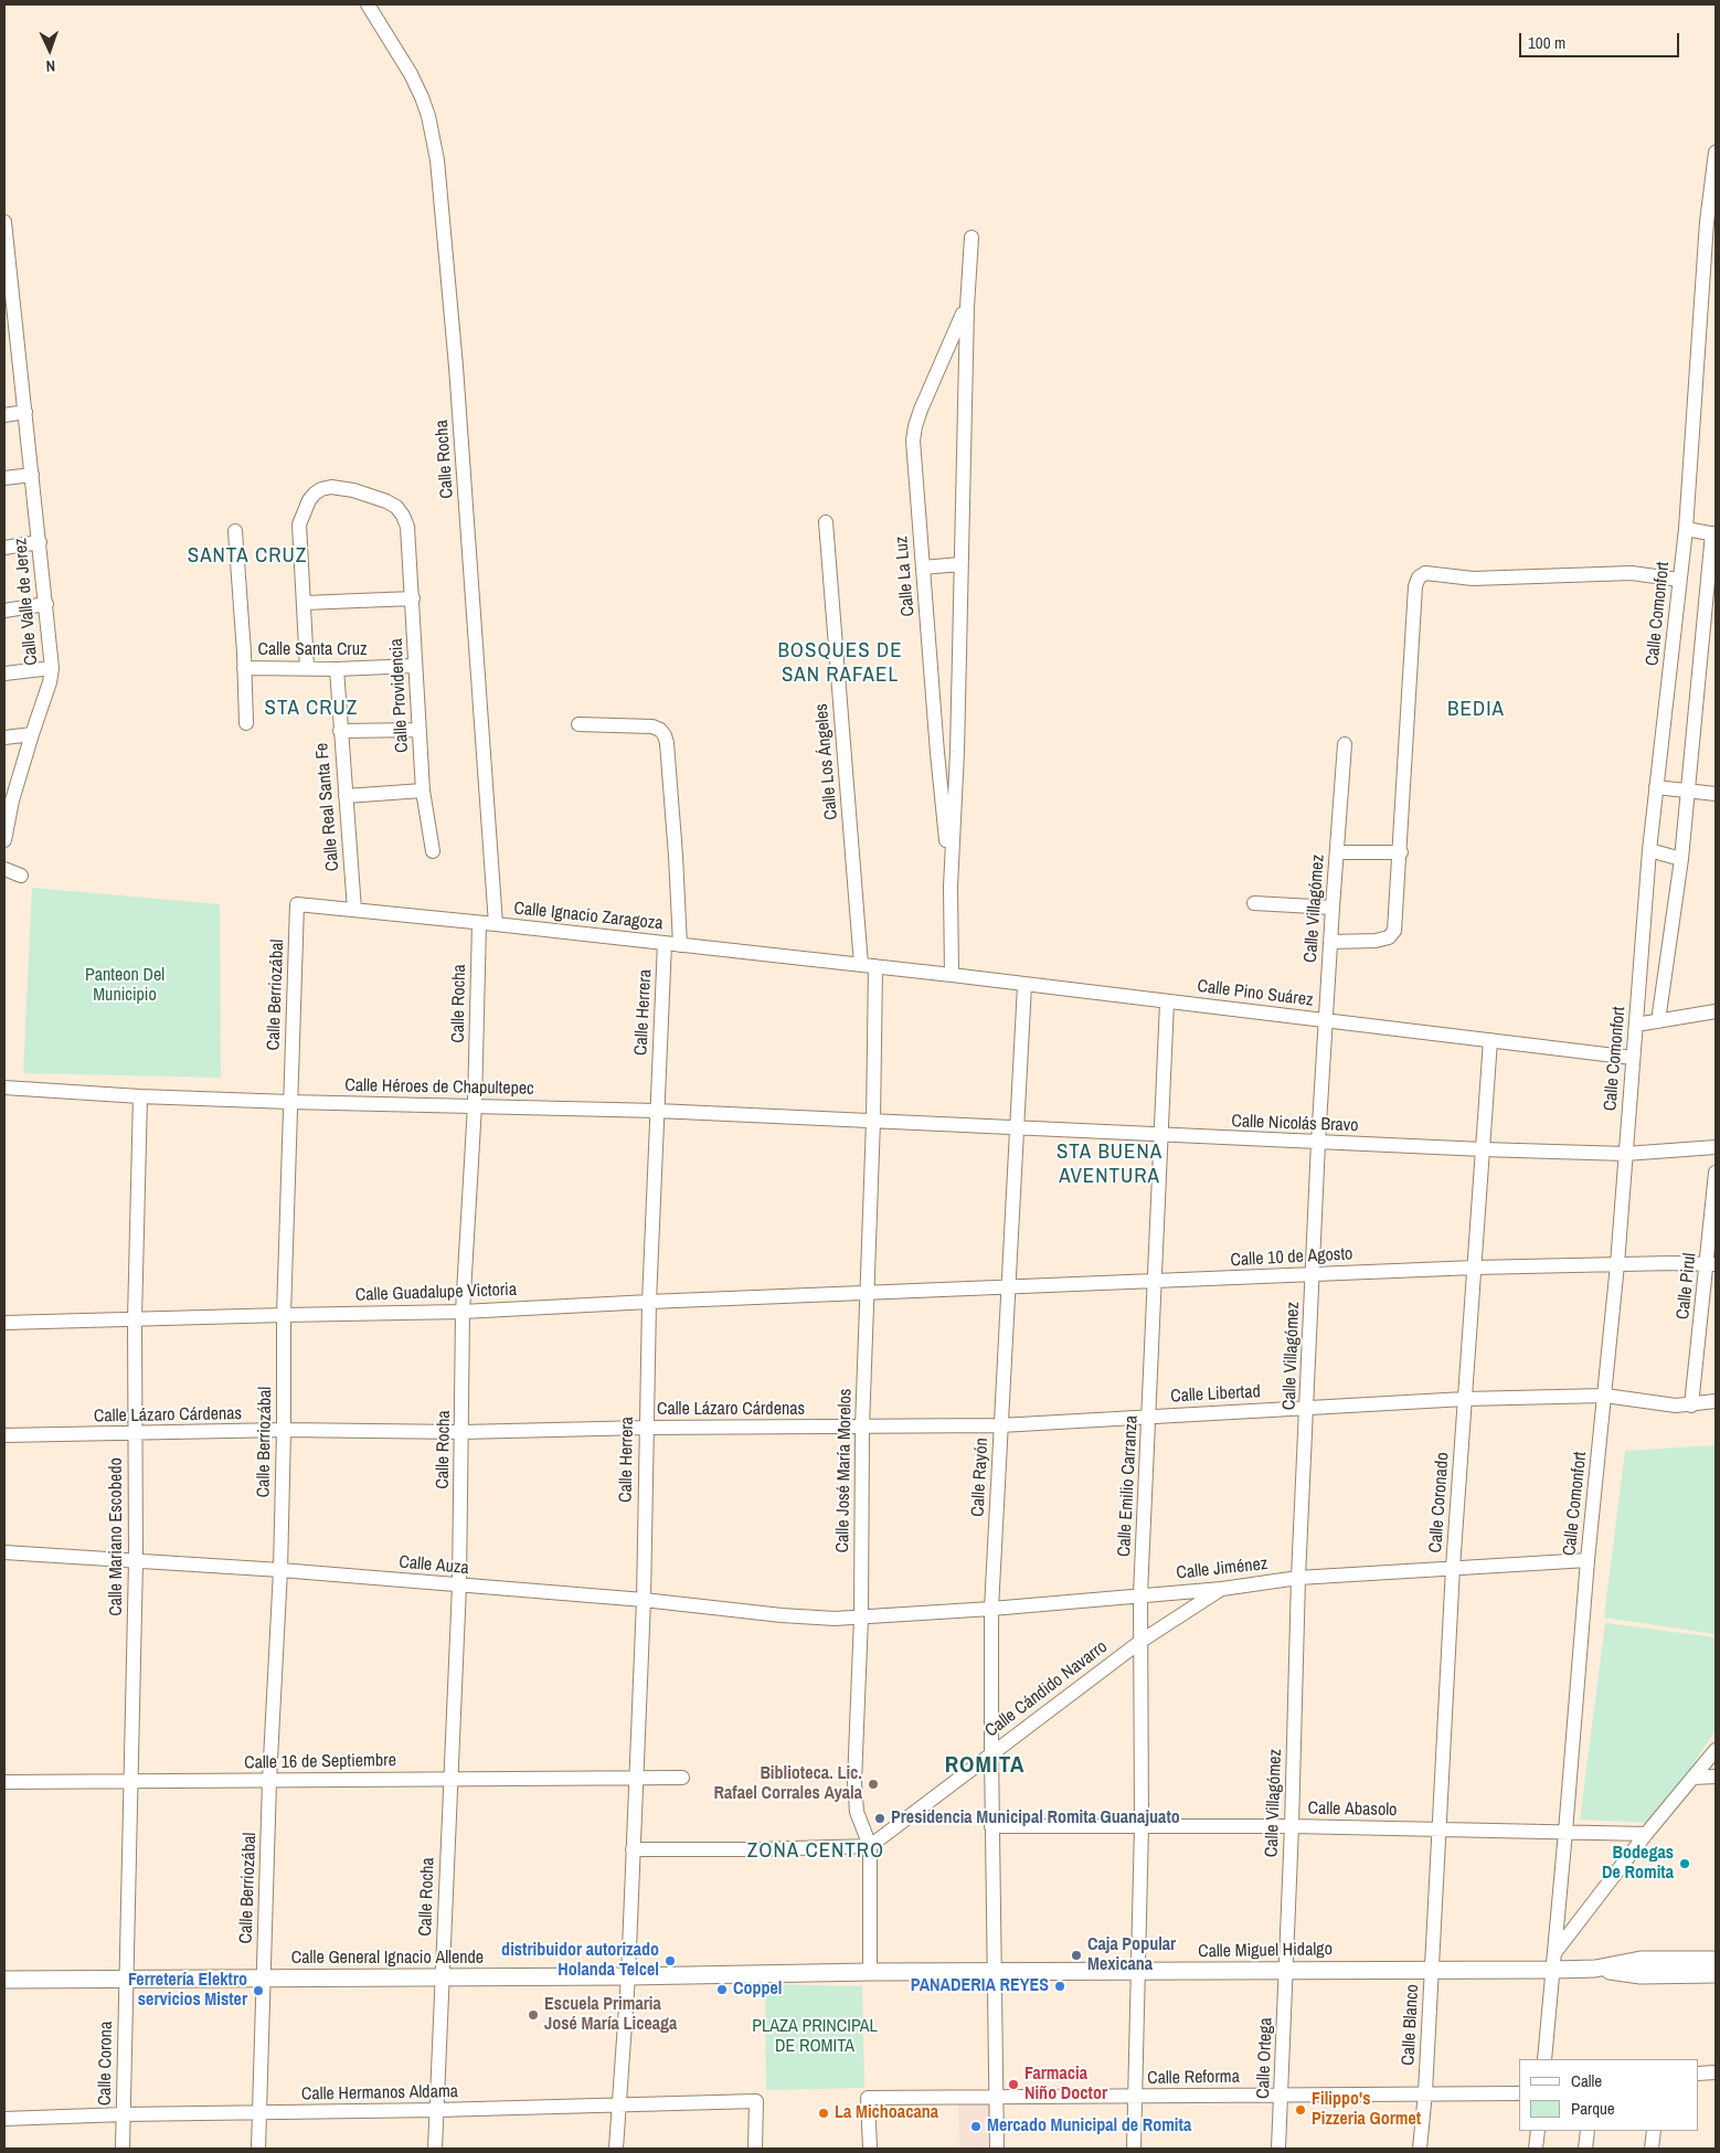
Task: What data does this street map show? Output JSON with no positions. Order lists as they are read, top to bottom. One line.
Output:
{"streets":{"main road":["Calle Miguel Hidalgo","Calle General Ignacio Allende"],"street":["Calle Rocha","Calle La Luz","Calle Valle de Jerez","Calle Comonfort","Calle Santa Cruz","Calle Providencia","Calle Los Ángeles","Calle Real Santa Fe","Calle Villagómez","Calle Ignacio Zaragoza","Calle Pino Suárez","Calle Berriozábal","Calle Herrera","Calle Héroes de Chapultepec","Calle Nicolás Bravo","Calle 10 de Agosto","Calle Pirul","Calle Guadalupe Victoria","Calle Libertad","Calle Lázaro Cárdenas","Calle José María Morelos","Calle Rayón","Calle Emilio Carranza","Calle Coronado","Calle Mariano Escobedo","Calle Auza","Calle Jiménez","Calle Cándido Navarro","Calle 16 de Septiembre","Calle Abasolo","Calle Blanco","Calle Ortega","Calle Corona","Calle Reforma","Calle Hermanos Aldama"]},"crossings":[["Calle Rocha","Calle Ignacio Zaragoza"],["Calle Rocha","Calle Héroes de Chapultepec"],["Calle Rocha","Calle Guadalupe Victoria"],["Calle Rocha","Calle Lázaro Cárdenas"],["Calle Rocha","Calle Auza"],["Calle Rocha","Calle 16 de Septiembre"],["Calle Rocha","Calle General Ignacio Allende"],["Calle Rocha","Calle Hermanos Aldama"],["Calle La Luz","Calle Pino Suárez"],["Calle Comonfort","Calle Pino Suárez"],["Calle Comonfort","Calle Nicolás Bravo"],["Calle Comonfort","Calle 10 de Agosto"],["Calle Comonfort","Calle Libertad"],["Calle Comonfort","Calle Jiménez"],["Calle Comonfort","Calle Abasolo"],["Calle Comonfort","Calle Miguel Hidalgo"],["Calle Santa Cruz","Calle Providencia"],["Calle Santa Cruz","Calle Real Santa Fe"],["Calle Los Ángeles","Calle Ignacio Zaragoza"],["Calle Los Ángeles","Calle Pino Suárez"],["Calle Los Ángeles","Calle José María Morelos"],["Calle Real Santa Fe","Calle Ignacio Zaragoza"],["Calle Villagómez","Calle Pino Suárez"],["Calle Villagómez","Calle Nicolás Bravo"],["Calle Villagómez","Calle 10 de Agosto"],["Calle Villagómez","Calle Libertad"],["Calle Villagómez","Calle Jiménez"],["Calle Villagómez","Calle Abasolo"],["Calle Villagómez","Calle Miguel Hidalgo"],["Calle Villagómez","Calle Ortega"],["Calle Ignacio Zaragoza","Calle Pino Suárez"],["Calle Ignacio Zaragoza","Calle Berriozábal"],["Calle Ignacio Zaragoza","Calle Herrera"],["Calle Ignacio Zaragoza","Calle José María Morelos"],["Calle Pino Suárez","Calle José María Morelos"],["Calle Pino Suárez","Calle Rayón"],["Calle Pino Suárez","Calle Emilio Carranza"],["Calle Pino Suárez","Calle Coronado"],["Calle Berriozábal","Calle Héroes de Chapultepec"],["Calle Berriozábal","Calle Guadalupe Victoria"],["Calle Berriozábal","Calle Lázaro Cárdenas"],["Calle Berriozábal","Calle Auza"],["Calle Berriozábal","Calle 16 de Septiembre"],["Calle Berriozábal","Calle General Ignacio Allende"],["Calle Berriozábal","Calle Hermanos Aldama"],["Calle Herrera","Calle Héroes de Chapultepec"],["Calle Herrera","Calle Guadalupe Victoria"],["Calle Herrera","Calle Lázaro Cárdenas"],["Calle Herrera","Calle Auza"],["Calle Herrera","Calle 16 de Septiembre"],["Calle Herrera","Calle General Ignacio Allende"],["Calle Herrera","Calle Hermanos Aldama"],["Calle Héroes de Chapultepec","Calle Nicolás Bravo"],["Calle Héroes de Chapultepec","Calle José María Morelos"],["Calle Héroes de Chapultepec","Calle Mariano Escobedo"],["Calle Nicolás Bravo","Calle José María Morelos"],["Calle Nicolás Bravo","Calle Rayón"],["Calle Nicolás Bravo","Calle Emilio Carranza"],["Calle Nicolás Bravo","Calle Coronado"],["Calle 10 de Agosto","Calle Pirul"],["Calle 10 de Agosto","Calle Guadalupe Victoria"],["Calle 10 de Agosto","Calle José María Morelos"],["Calle 10 de Agosto","Calle Rayón"],["Calle 10 de Agosto","Calle Emilio Carranza"],["Calle 10 de Agosto","Calle Coronado"],["Calle Pirul","Calle Libertad"],["Calle Guadalupe Victoria","Calle José María Morelos"],["Calle Guadalupe Victoria","Calle Mariano Escobedo"],["Calle Libertad","Calle Lázaro Cárdenas"],["Calle Libertad","Calle José María Morelos"],["Calle Libertad","Calle Rayón"],["Calle Libertad","Calle Emilio Carranza"],["Calle Libertad","Calle Coronado"],["Calle Lázaro Cárdenas","Calle José María Morelos"],["Calle Lázaro Cárdenas","Calle Mariano Escobedo"],["Calle José María Morelos","Calle Auza"],["Calle José María Morelos","Calle Jiménez"],["Calle José María Morelos","Calle Cándido Navarro"],["Calle José María Morelos","Calle Miguel Hidalgo"],["Calle José María Morelos","Calle General Ignacio Allende"],["Calle Rayón","Calle Jiménez"],["Calle Rayón","Calle Cándido Navarro"],["Calle Rayón","Calle Abasolo"],["Calle Rayón","Calle Miguel Hidalgo"],["Calle Rayón","Calle Reforma"],["Calle Emilio Carranza","Calle Jiménez"],["Calle Emilio Carranza","Calle Cándido Navarro"],["Calle Emilio Carranza","Calle Abasolo"],["Calle Emilio Carranza","Calle Miguel Hidalgo"],["Calle Emilio Carranza","Calle Reforma"],["Calle Coronado","Calle Jiménez"],["Calle Coronado","Calle Abasolo"],["Calle Coronado","Calle Miguel Hidalgo"],["Calle Coronado","Calle Blanco"],["Calle Mariano Escobedo","Calle Auza"],["Calle Mariano Escobedo","Calle 16 de Septiembre"],["Calle Mariano Escobedo","Calle General Ignacio Allende"],["Calle Mariano Escobedo","Calle Corona"],["Calle Auza","Calle Jiménez"],["Calle Jiménez","Calle Cándido Navarro"],["Calle Miguel Hidalgo","Calle General Ignacio Allende"],["Calle Miguel Hidalgo","Calle Blanco"],["Calle Miguel Hidalgo","Calle Ortega"],["Calle General Ignacio Allende","Calle Corona"],["Calle Blanco","Calle Reforma"],["Calle Ortega","Calle Reforma"],["Calle Corona","Calle Hermanos Aldama"]],"districts":["SANTA CRUZ","BOSQUES DE SAN RAFAEL","STA CRUZ","BEDIA","STA BUENA AVENTURA","ROMITA","ZONA CENTRO"],"parks":["Panteon Del Municipio","PLAZA PRINCIPAL DE ROMITA"],"places":["Biblioteca. Lic. Rafael Corrales Ayala","Presidencia Municipal Romita Guanajuato","Bodegas De Romita","Caja Popular Mexicana","distribuidor autorizado Holanda Telcel","PANADERIA REYES","Coppel","Ferretería Elektro servicios Mister","Escuela Primaria José María Liceaga","Farmacia Niño Doctor","Filippo's Pizzeria Gormet","La Michoacana","Mercado Municipal de Romita"],"legend":["Calle","Parque"],"scale_bar":"100 m","north":"bottom"}
